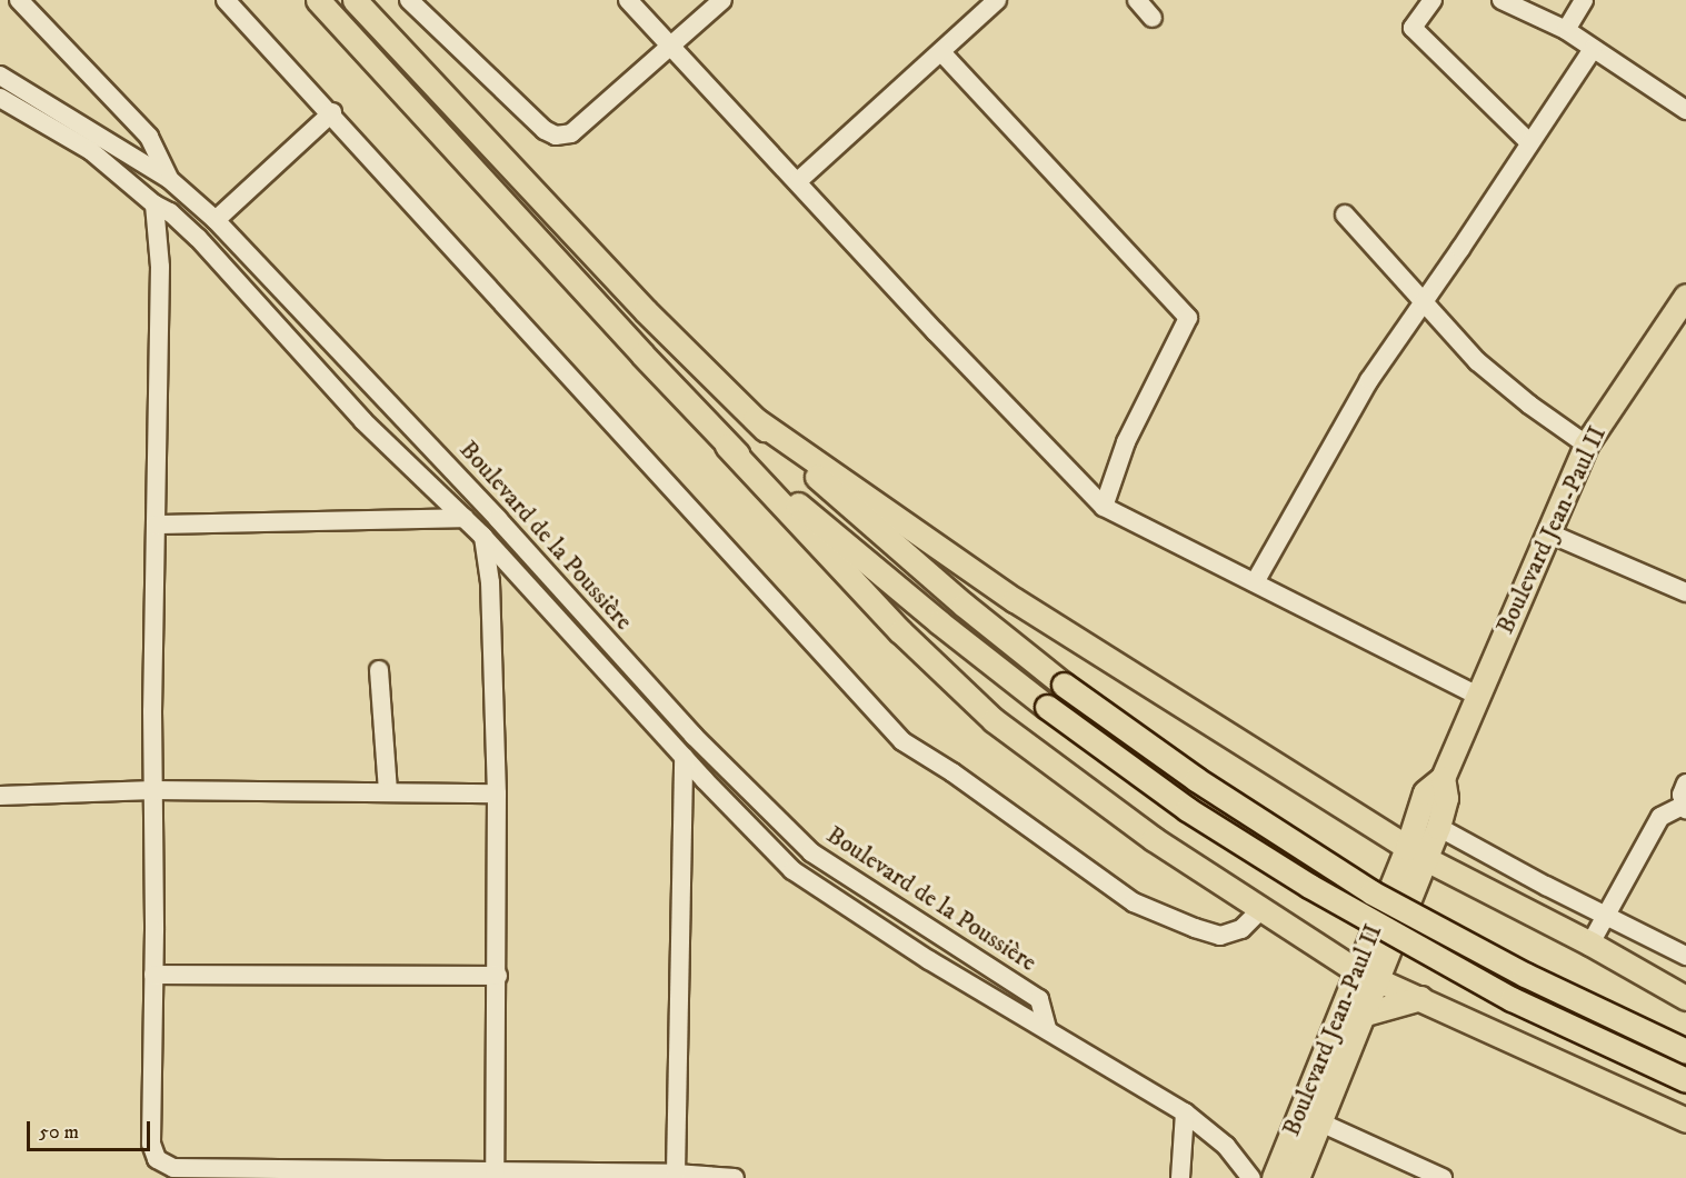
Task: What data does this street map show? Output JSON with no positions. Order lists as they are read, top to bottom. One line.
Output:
{"streets":{"main road":["Boulevard Jean-Paul II"],"street":["Boulevard de la Poussière"]},"scale_bar":"50 m"}
